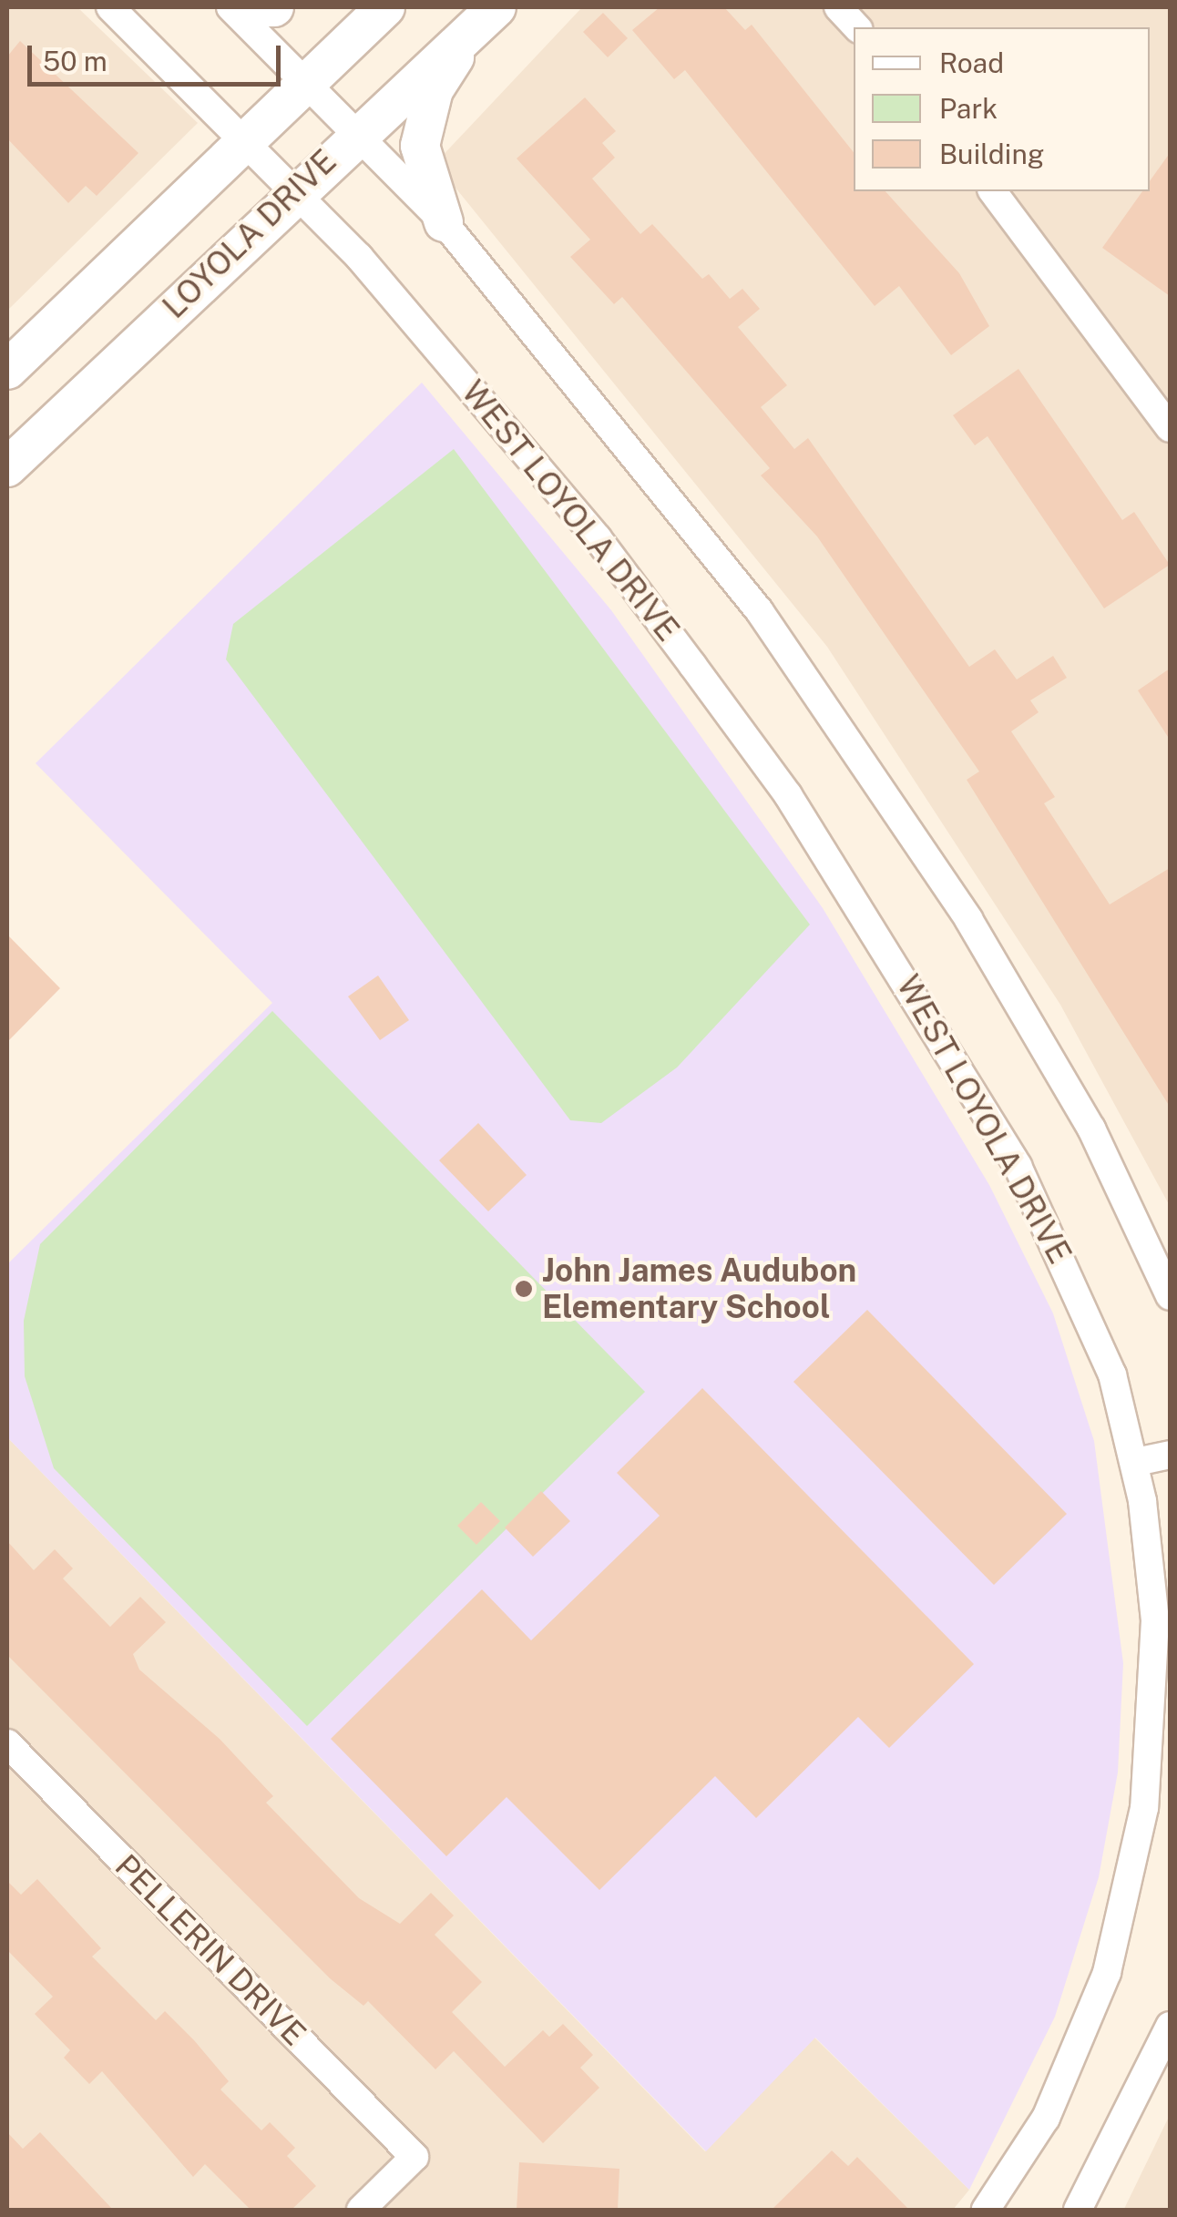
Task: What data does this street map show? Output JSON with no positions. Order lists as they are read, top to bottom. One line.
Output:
{"streets":{"main road":["LOYOLA DRIVE"],"street":["WEST LOYOLA DRIVE","PELLERIN DRIVE"]},"crossings":[["LOYOLA DRIVE","WEST LOYOLA DRIVE"]],"places":["John James Audubon Elementary School"],"legend":["Road","Park","Building"],"scale_bar":"50 m"}
